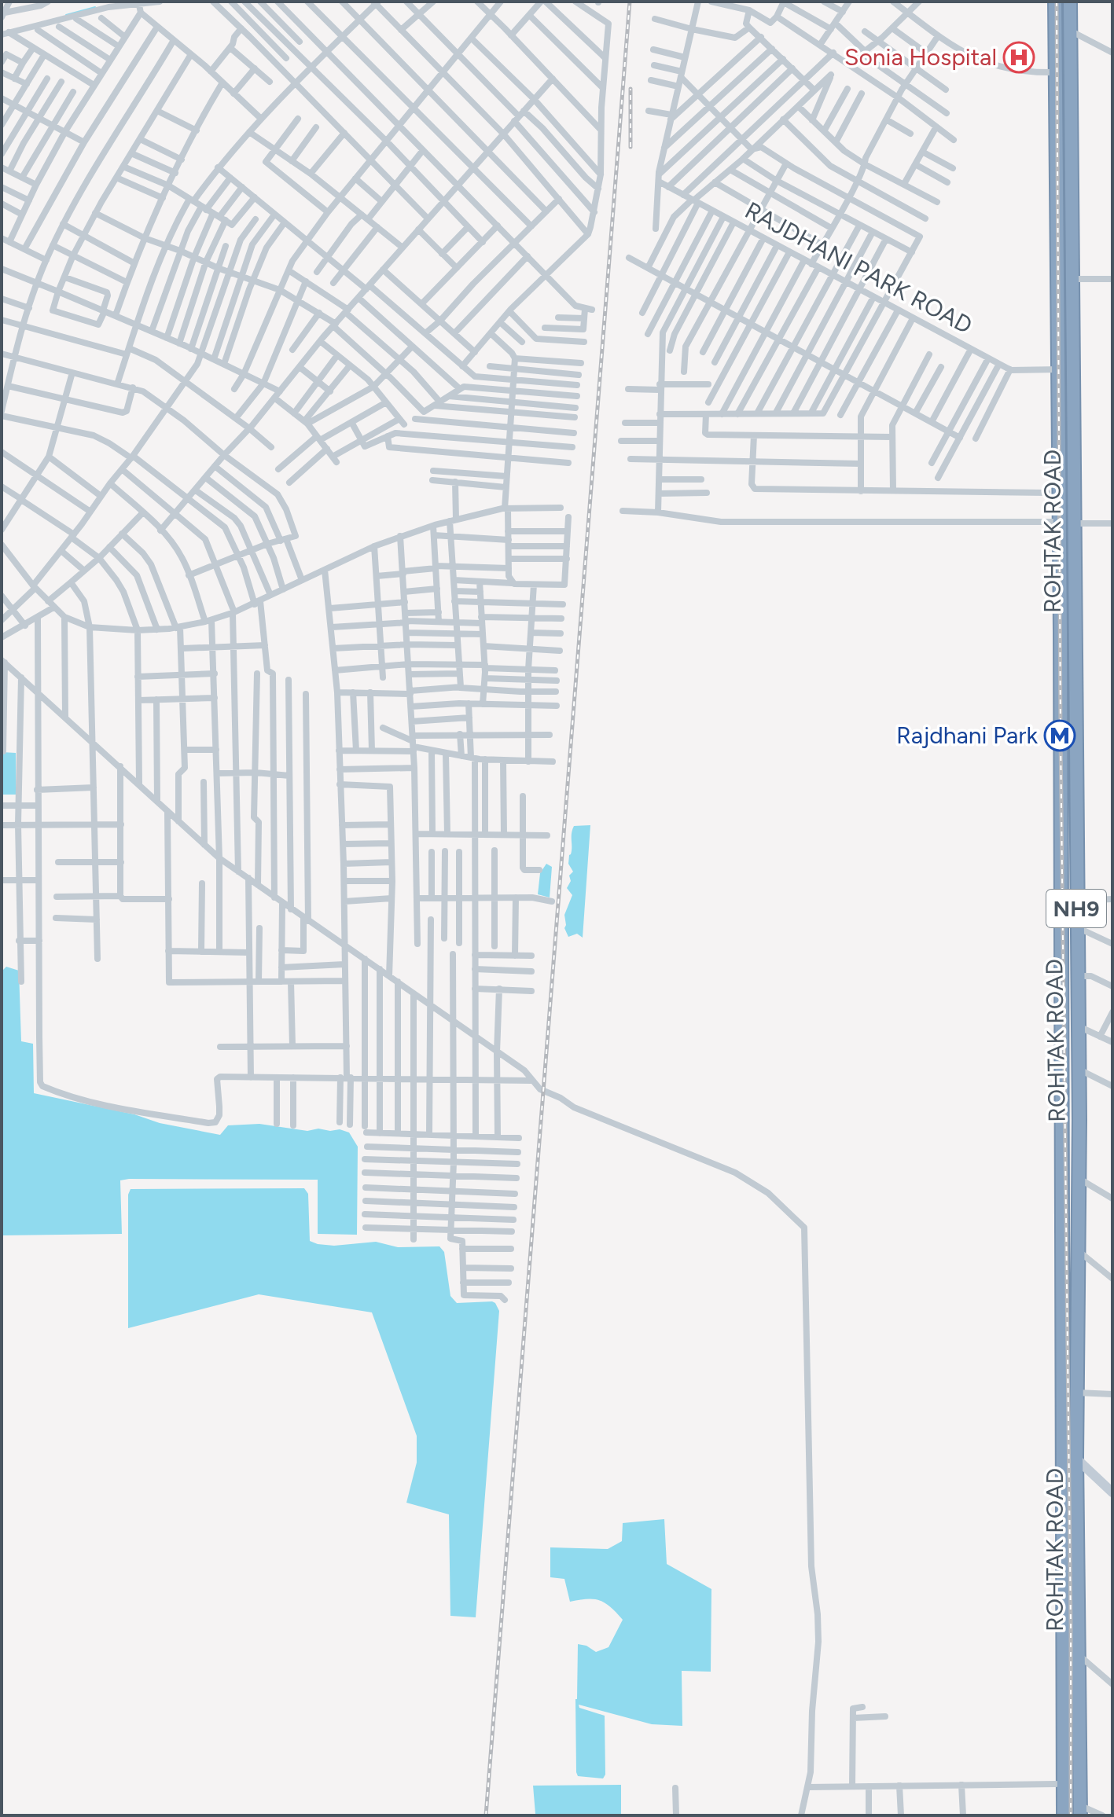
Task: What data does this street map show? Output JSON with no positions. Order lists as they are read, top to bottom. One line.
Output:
{"streets":{"highway":["ROHTAK ROAD","NH9"],"street":["RAJDHANI PARK ROAD"]},"crossings":[["RAJDHANI PARK ROAD","ROHTAK ROAD"]],"places":{"hospital":["Sonia Hospital"],"metro station":["Rajdhani Park"]}}
